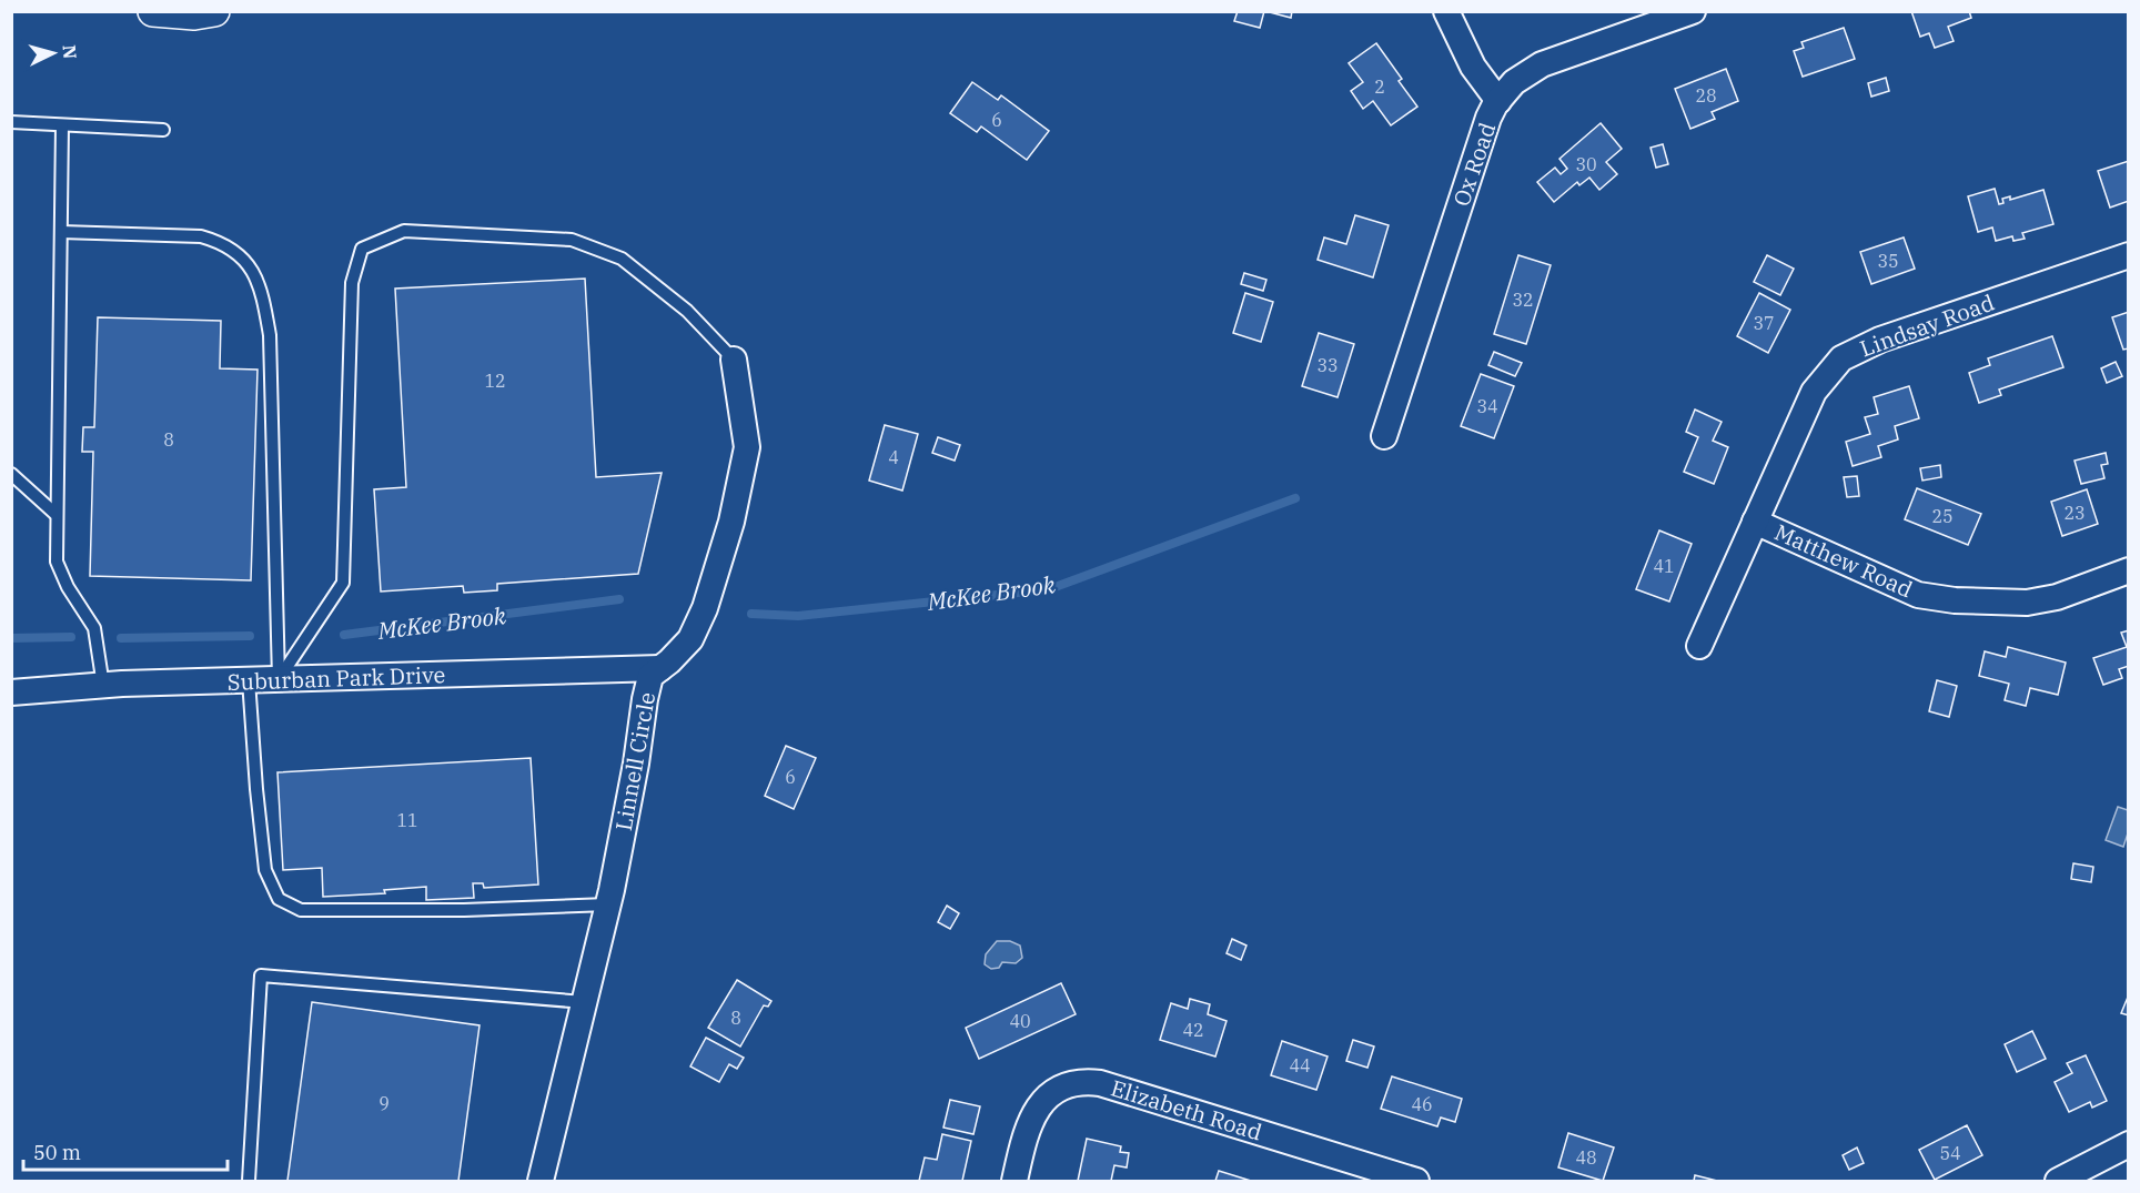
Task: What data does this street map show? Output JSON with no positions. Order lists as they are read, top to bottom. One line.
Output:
{"streets":{"street":["Ox Road","Lindsay Road","Matthew Road","Suburban Park Drive","Linnell Circle","Elizabeth Road"]},"crossings":[["Lindsay Road","Matthew Road"],["Suburban Park Drive","Linnell Circle"]],"water":["McKee Brook"],"house_numbers":["2","28","6","30","35","32","37","33","12","34","8","4","23","25","41","6","11","8","40","42","44","9","46","54","48"],"scale_bar":"50 m","north":"right"}
